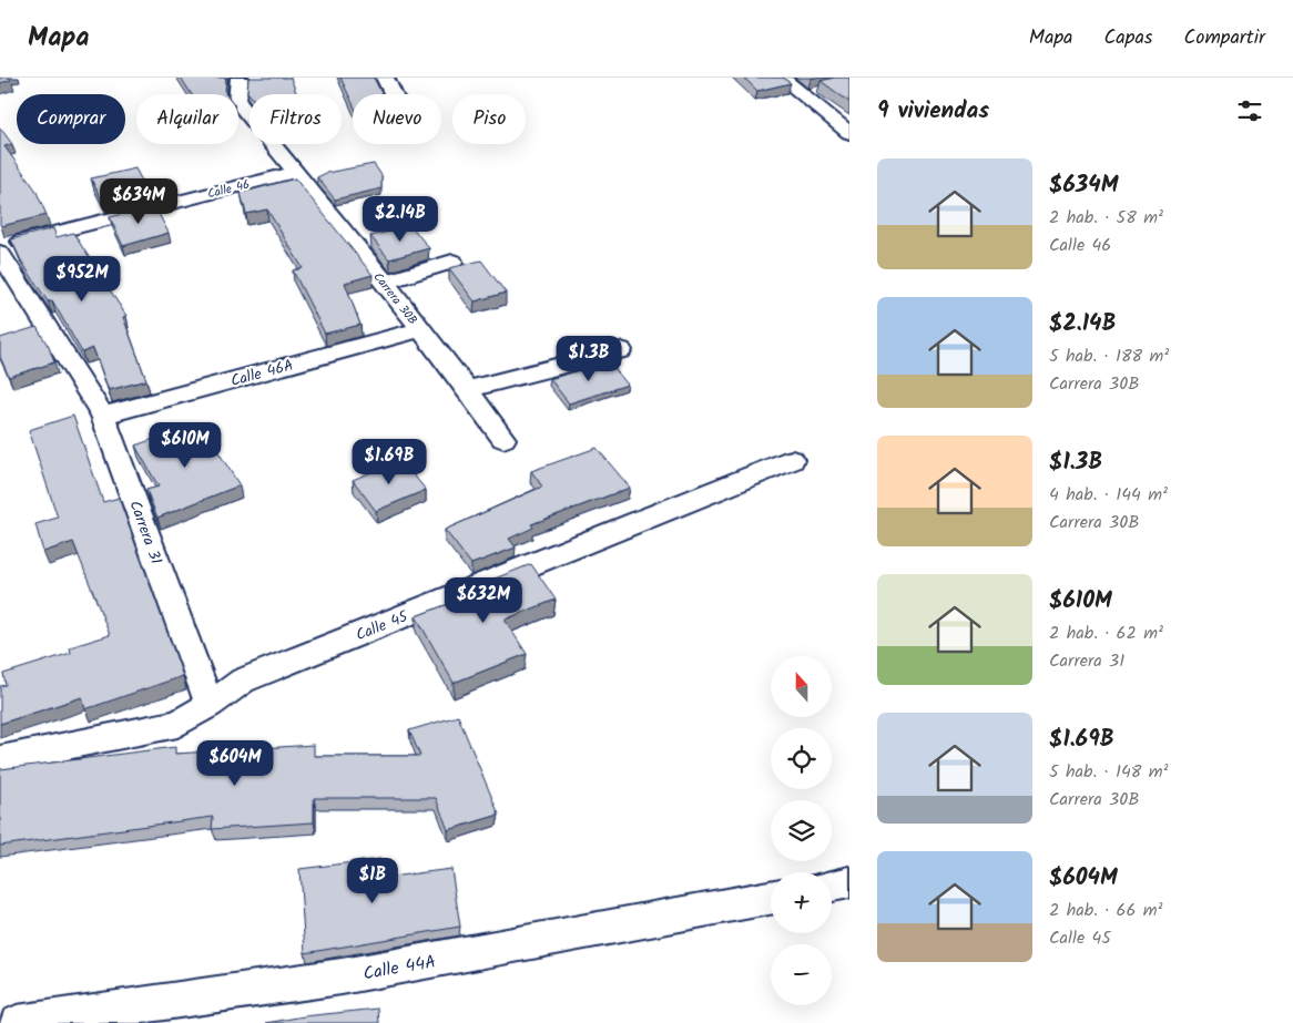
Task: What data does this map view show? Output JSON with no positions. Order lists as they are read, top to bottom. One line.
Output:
{"streets":{"street":["Calle 46","Carrera 30B","Calle 46A","Carrera 31","Calle 45","Calle 44A"]},"crossings":[["Calle 46","Carrera 30B"],["Carrera 30B","Calle 46A"],["Calle 46A","Carrera 31"],["Carrera 31","Calle 45"]],"north":"top","page":{"header":"Mapa","nav":["Mapa","Capas","Compartir"],"heading":"9 viviendas","chip":["Comprar","Alquilar","Filtros","Nuevo","Piso"],"list":[{"name":"$634M","note":"2 hab. · 58 m² · Calle 46"},{"name":"$2.14B","note":"5 hab. · 188 m² · Carrera 30B"},{"name":"$1.3B","note":"4 hab. · 144 m² · Carrera 30B"},{"name":"$610M","note":"2 hab. · 62 m² · Carrera 31"},{"name":"$1.69B","note":"5 hab. · 148 m² · Carrera 30B"},{"name":"$604M","note":"2 hab. · 66 m² · Calle 45"}],"price":["$634M","$2.14B","$952M","$1.3B","$610M","$1.69B","$632M","$604M","$1B"],"map_buttons":["+","−"]}}
